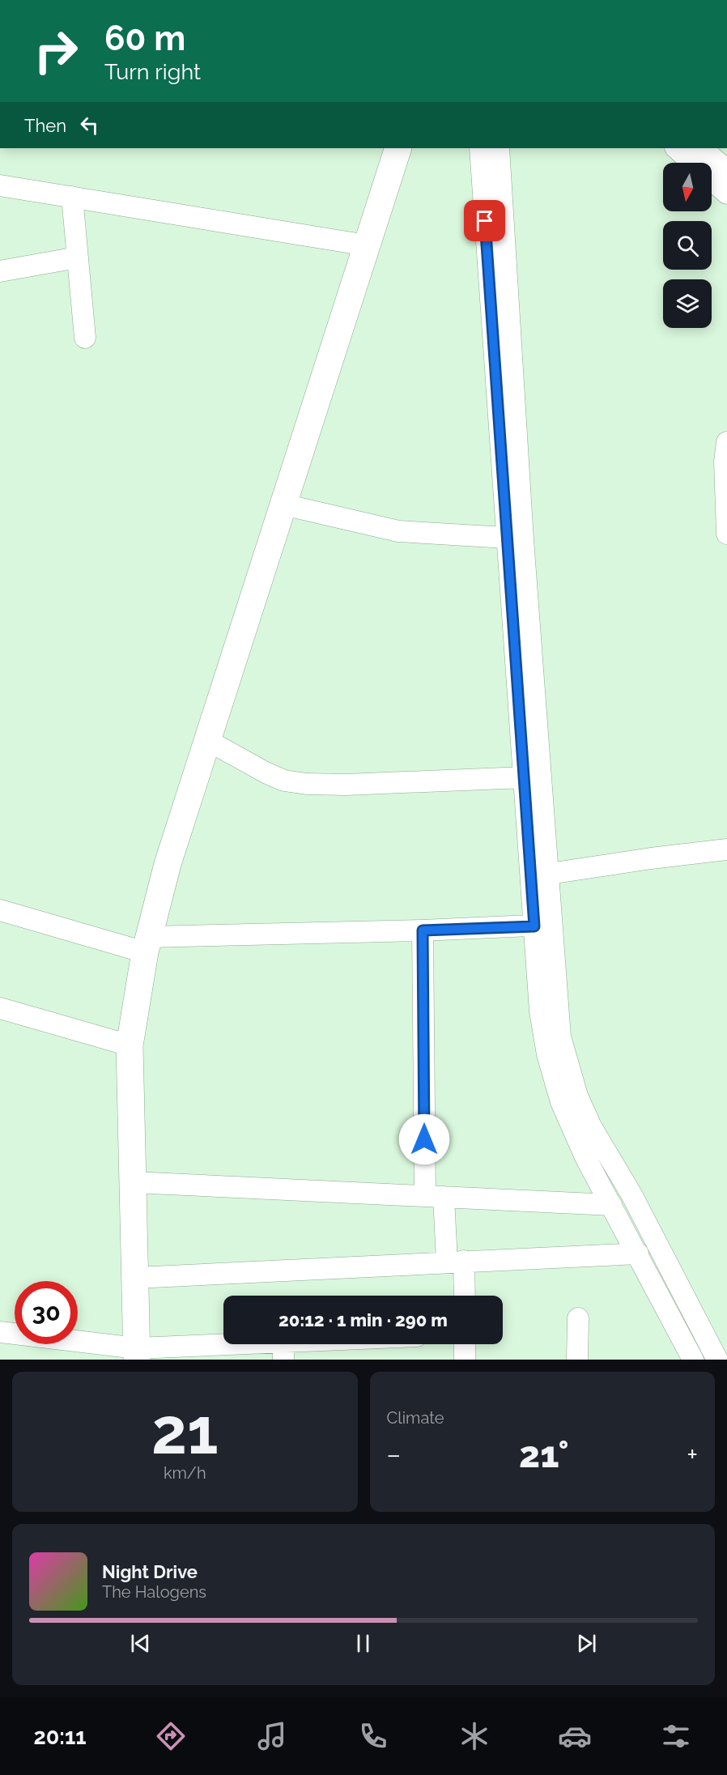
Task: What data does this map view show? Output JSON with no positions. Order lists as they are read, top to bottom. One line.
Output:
{"north":"bottom","page":{"turn":["60 m","Turn right"],"then":"Then","limit":"30","trip":"20:12 · 1 min · 290 m","tile":[["21","km/h"],"Climate"],"heat":["−","21°","+"],"song":["Night Drive","The Halogens"],"tabs":"20:11"}}
